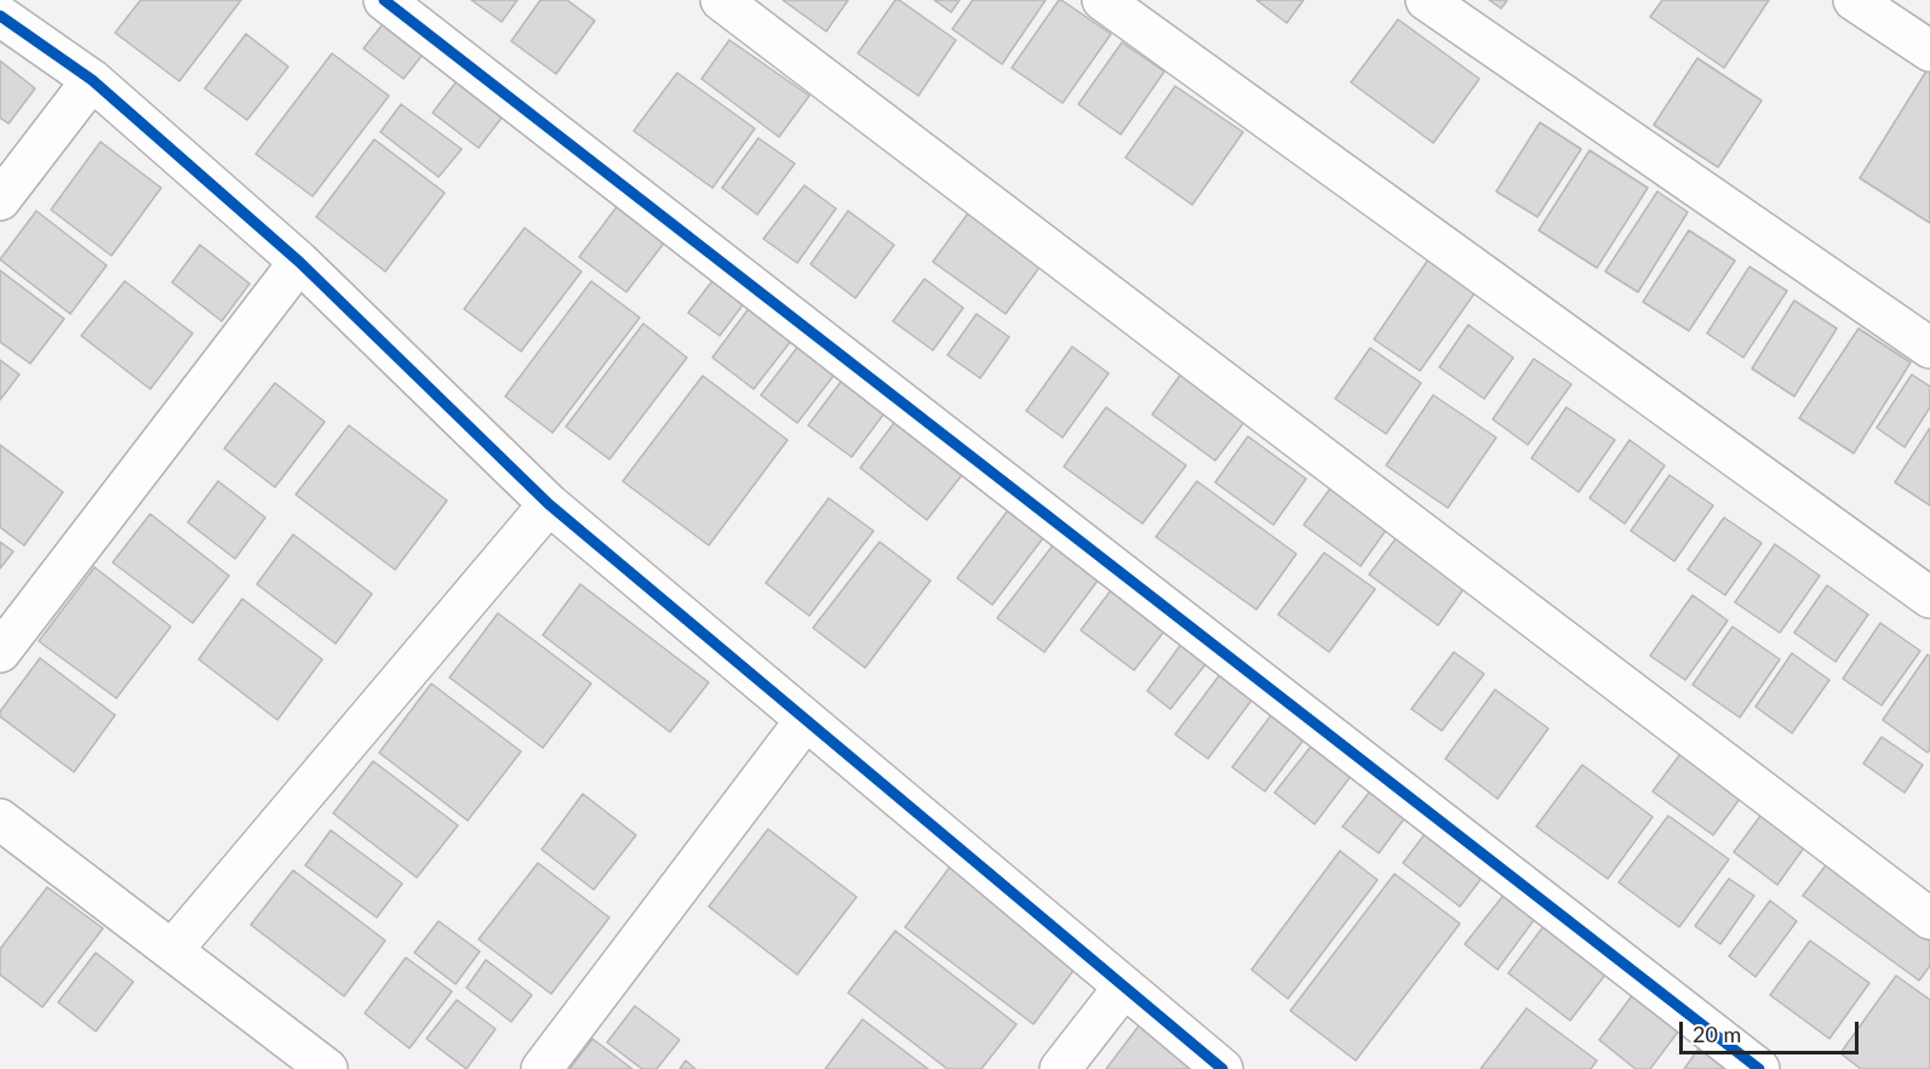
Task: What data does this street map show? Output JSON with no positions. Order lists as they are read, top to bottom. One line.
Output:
{"scale_bar":"20 m"}
